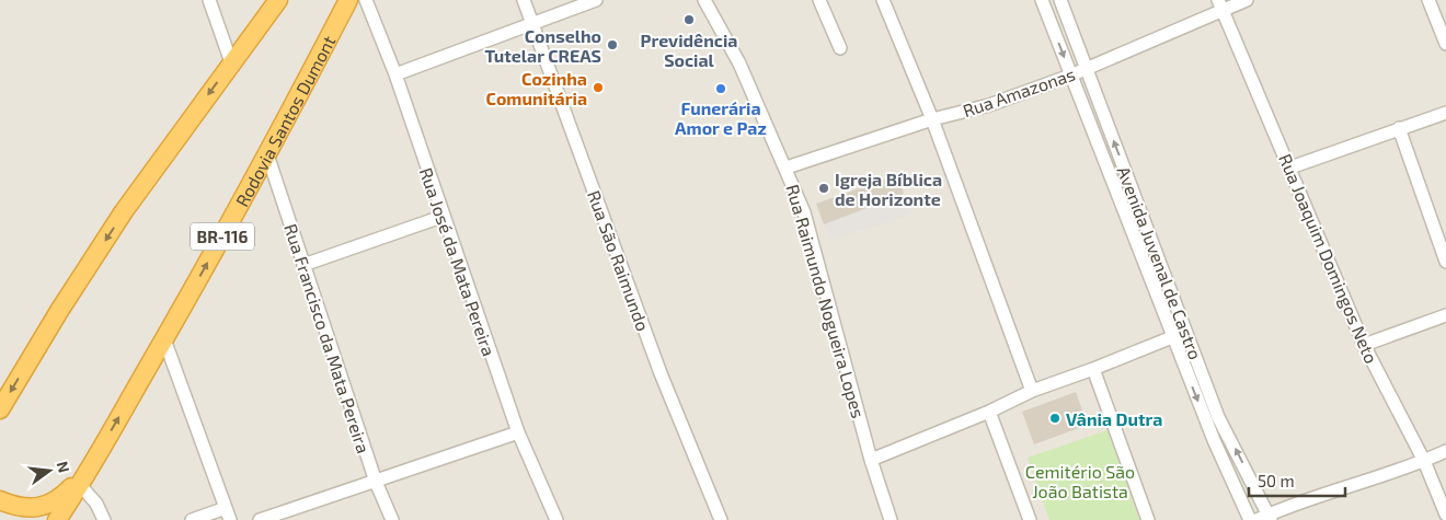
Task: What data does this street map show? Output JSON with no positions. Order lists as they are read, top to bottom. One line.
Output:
{"streets":{"highway":["Rodovia Santos Dumont","BR-116"],"street":["Rua Amazonas","Rua Joaquim Domingos Neto","Rua São Raimundo","Rua José da Mata Pereira","Avenida Juvenal de Castro","Rua Raimundo Nogueira Lopes","Rua Francisco da Mata Pereira"]},"crossings":[["Rua Amazonas","Rua Joaquim Domingos Neto"],["Rua Amazonas","Avenida Juvenal de Castro"],["Rua Amazonas","Rua Raimundo Nogueira Lopes"],["Rodovia Santos Dumont","BR-116"],["Rodovia Santos Dumont","Rua Francisco da Mata Pereira"]],"parks":["Cemitério São João Batista"],"places":["Previdência Social","Conselho Tutelar CREAS","Cozinha Comunitária","Funerária Amor e Paz","Igreja Bíblica de Horizonte","Vânia Dutra"],"scale_bar":"50 m","north":"right"}
